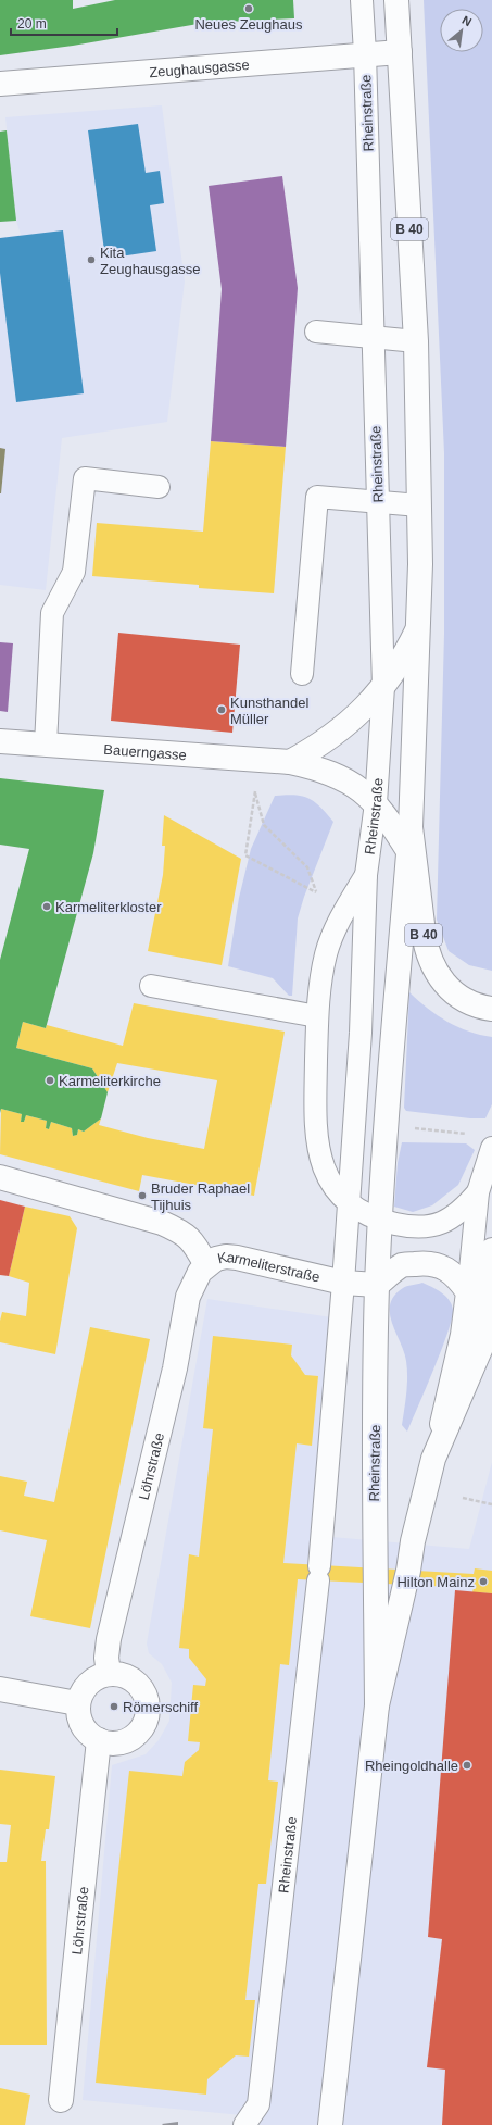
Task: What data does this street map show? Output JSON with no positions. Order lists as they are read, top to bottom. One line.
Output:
{"streets":{"street":["Zeughausgasse","Rheinstraße","B 40","Bauerngasse","Karmeliterstraße","Löhrstraße"]},"crossings":[["Zeughausgasse","Rheinstraße"],["Zeughausgasse","B 40"],["Rheinstraße","B 40"],["Rheinstraße","Bauerngasse"],["Rheinstraße","Karmeliterstraße"],["Karmeliterstraße","Löhrstraße"]],"places":["Neues Zeughaus","Kita Zeughausgasse","Kunsthandel Müller","Karmeliterkloster","Karmeliterkirche","Bruder Raphael Tijhuis","Hilton Mainz","Römerschiff","Rheingoldhalle"],"scale_bar":"20 m","north":"top right"}
